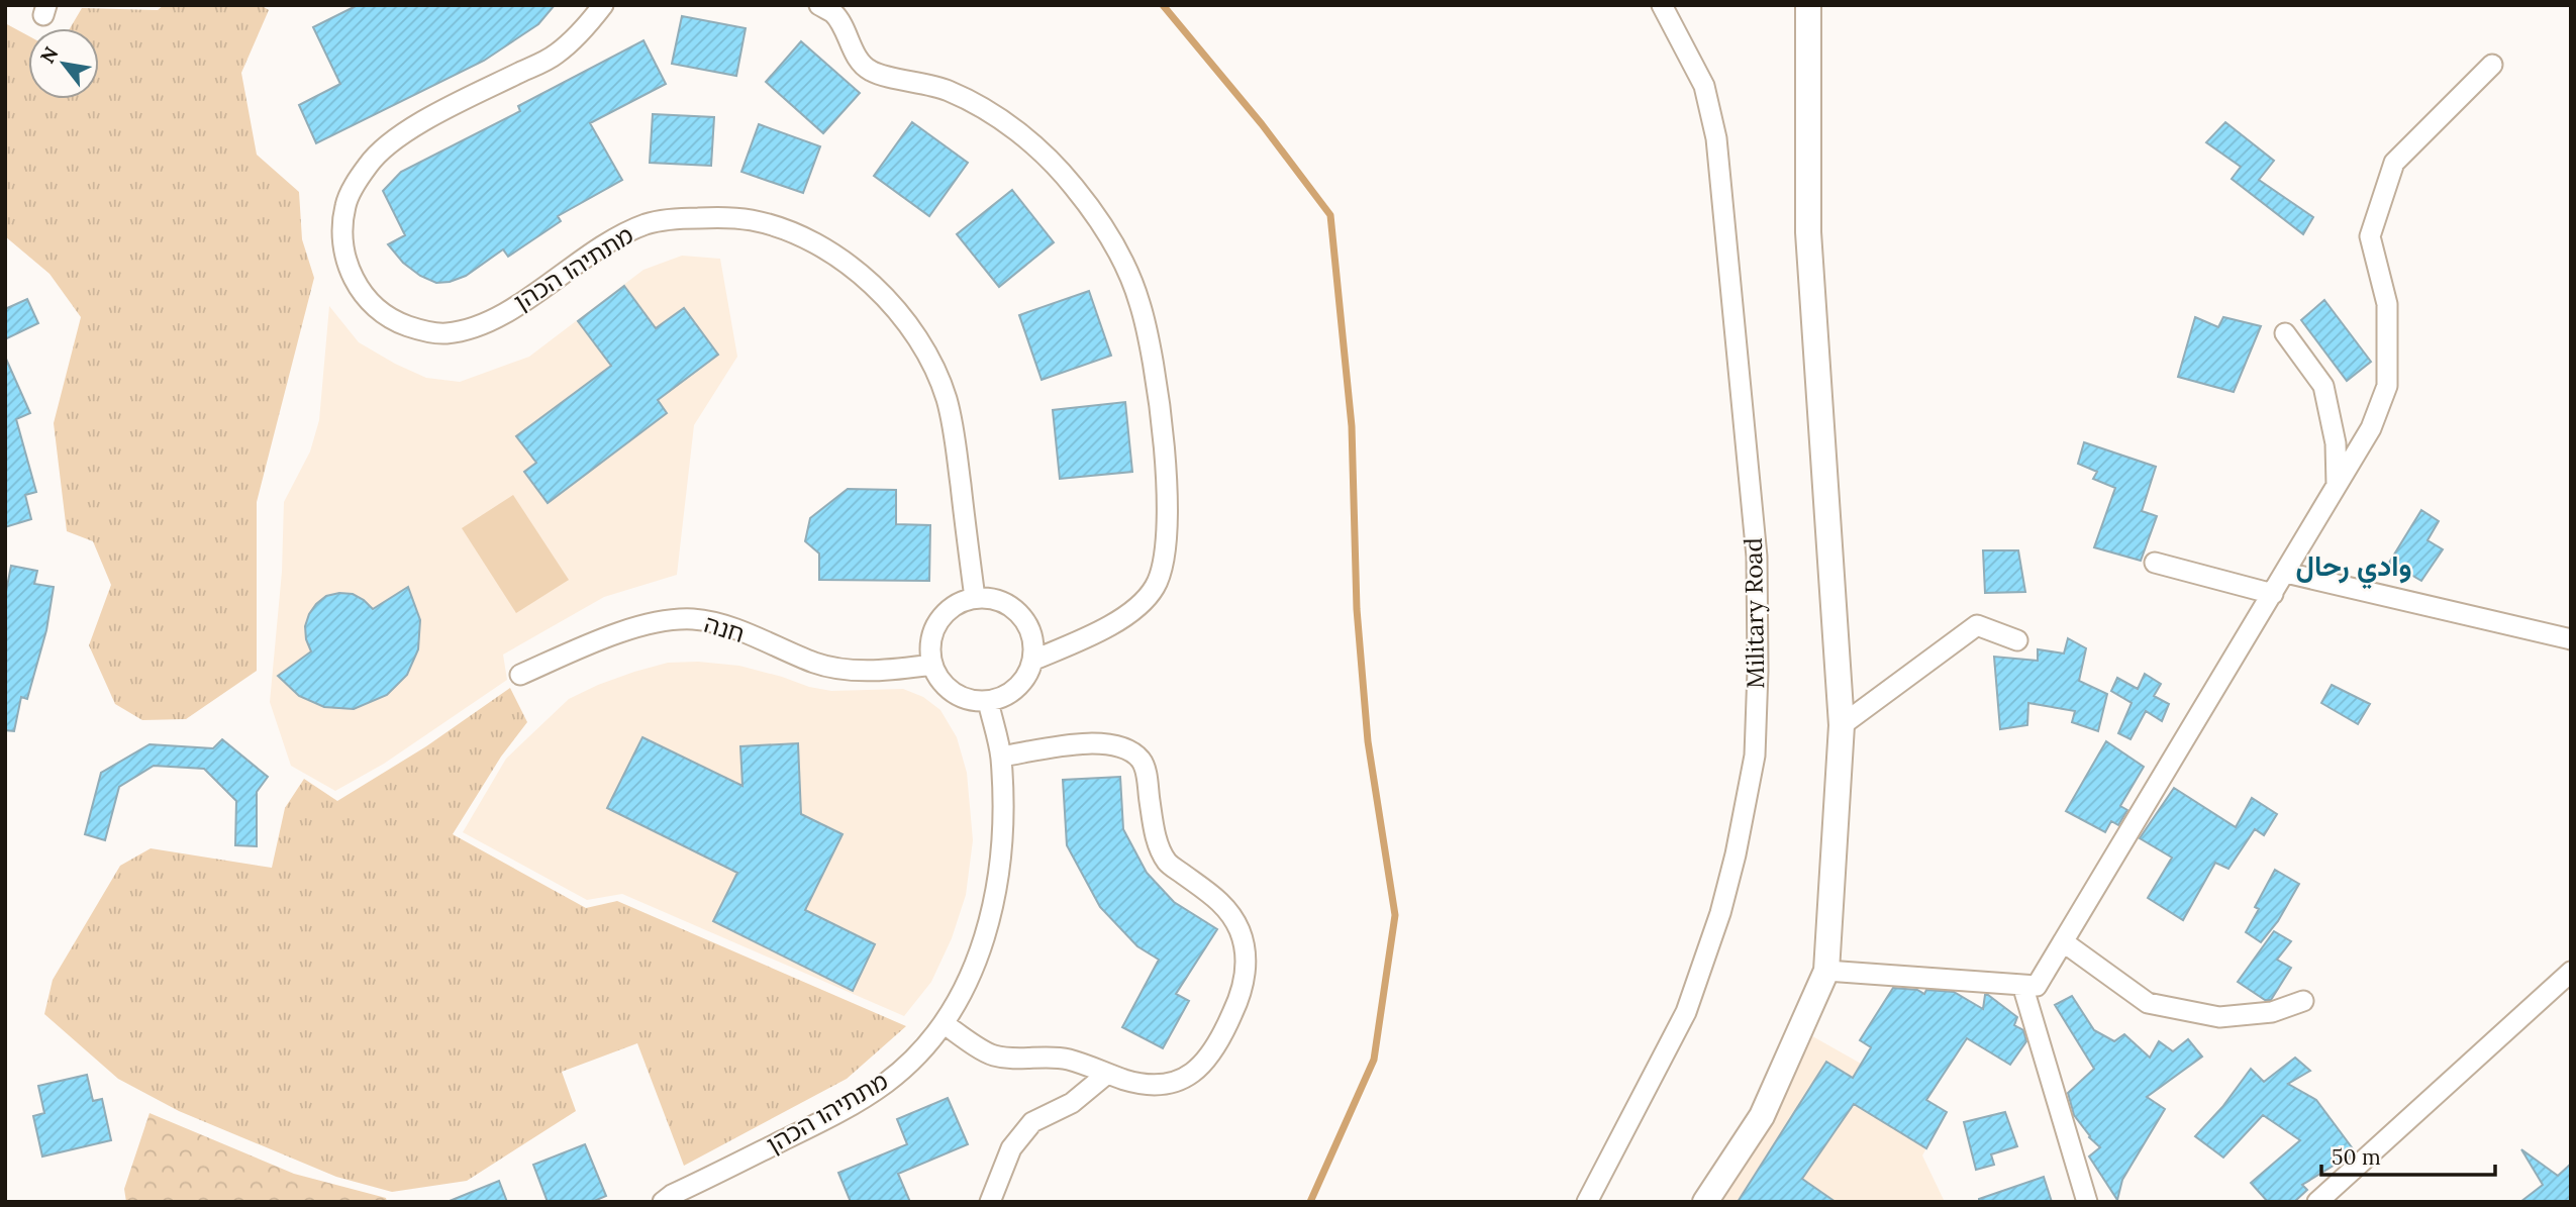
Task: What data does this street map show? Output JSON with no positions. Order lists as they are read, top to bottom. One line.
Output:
{"streets":{"street":["מתתיהו הכהן","Military Road","חנה"]},"crossings":[["מתתיהו הכהן","חנה"]],"districts":["وادي رحال"],"scale_bar":"50 m","north":"top left"}
